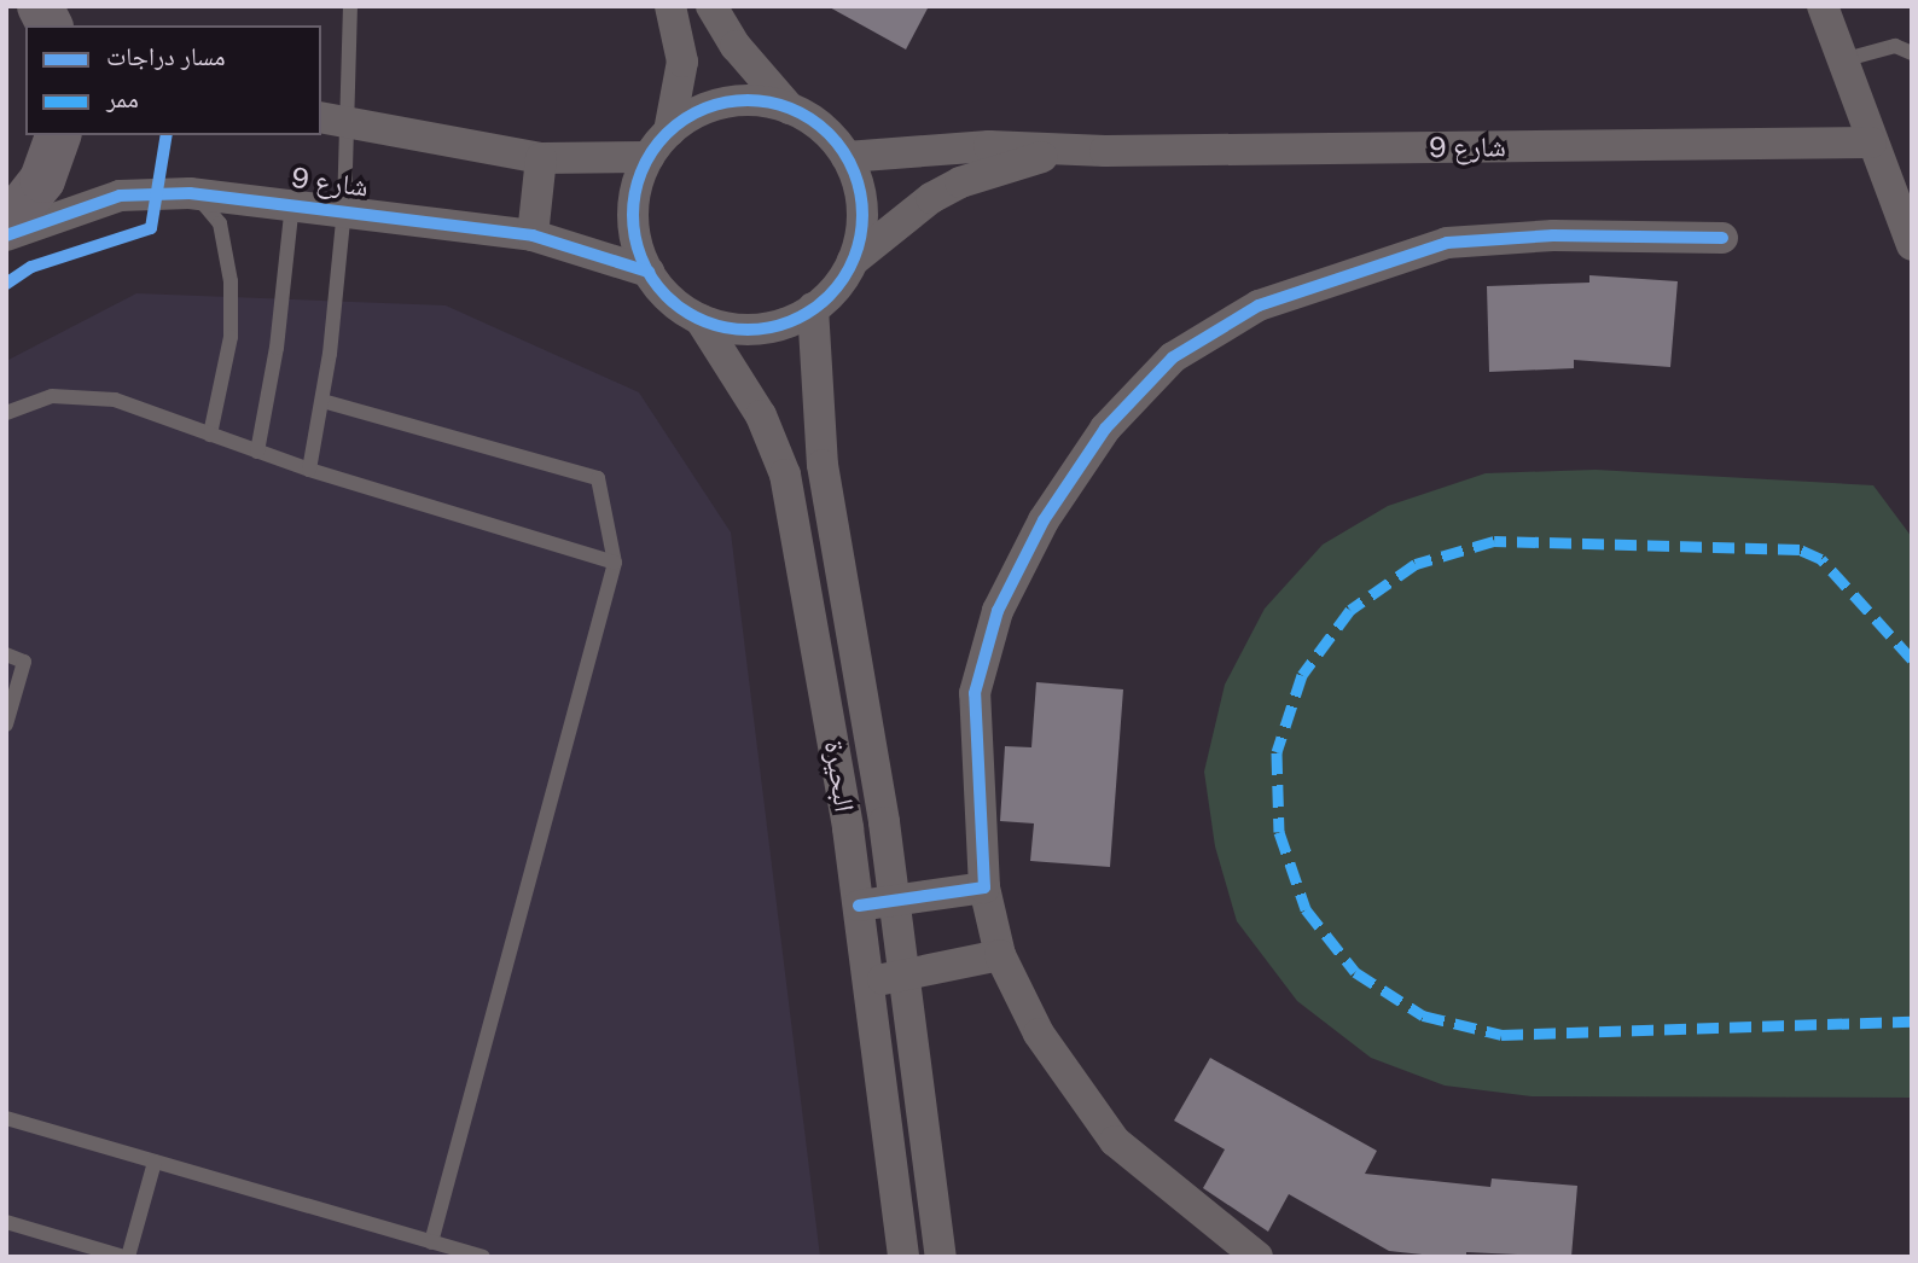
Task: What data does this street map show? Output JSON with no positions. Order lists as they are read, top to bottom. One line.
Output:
{"streets":{"street":["شارع 9","البحيرة"]},"crossings":[["شارع 9","البحيرة"]],"legend":["مسار دراجات","ممر"]}
